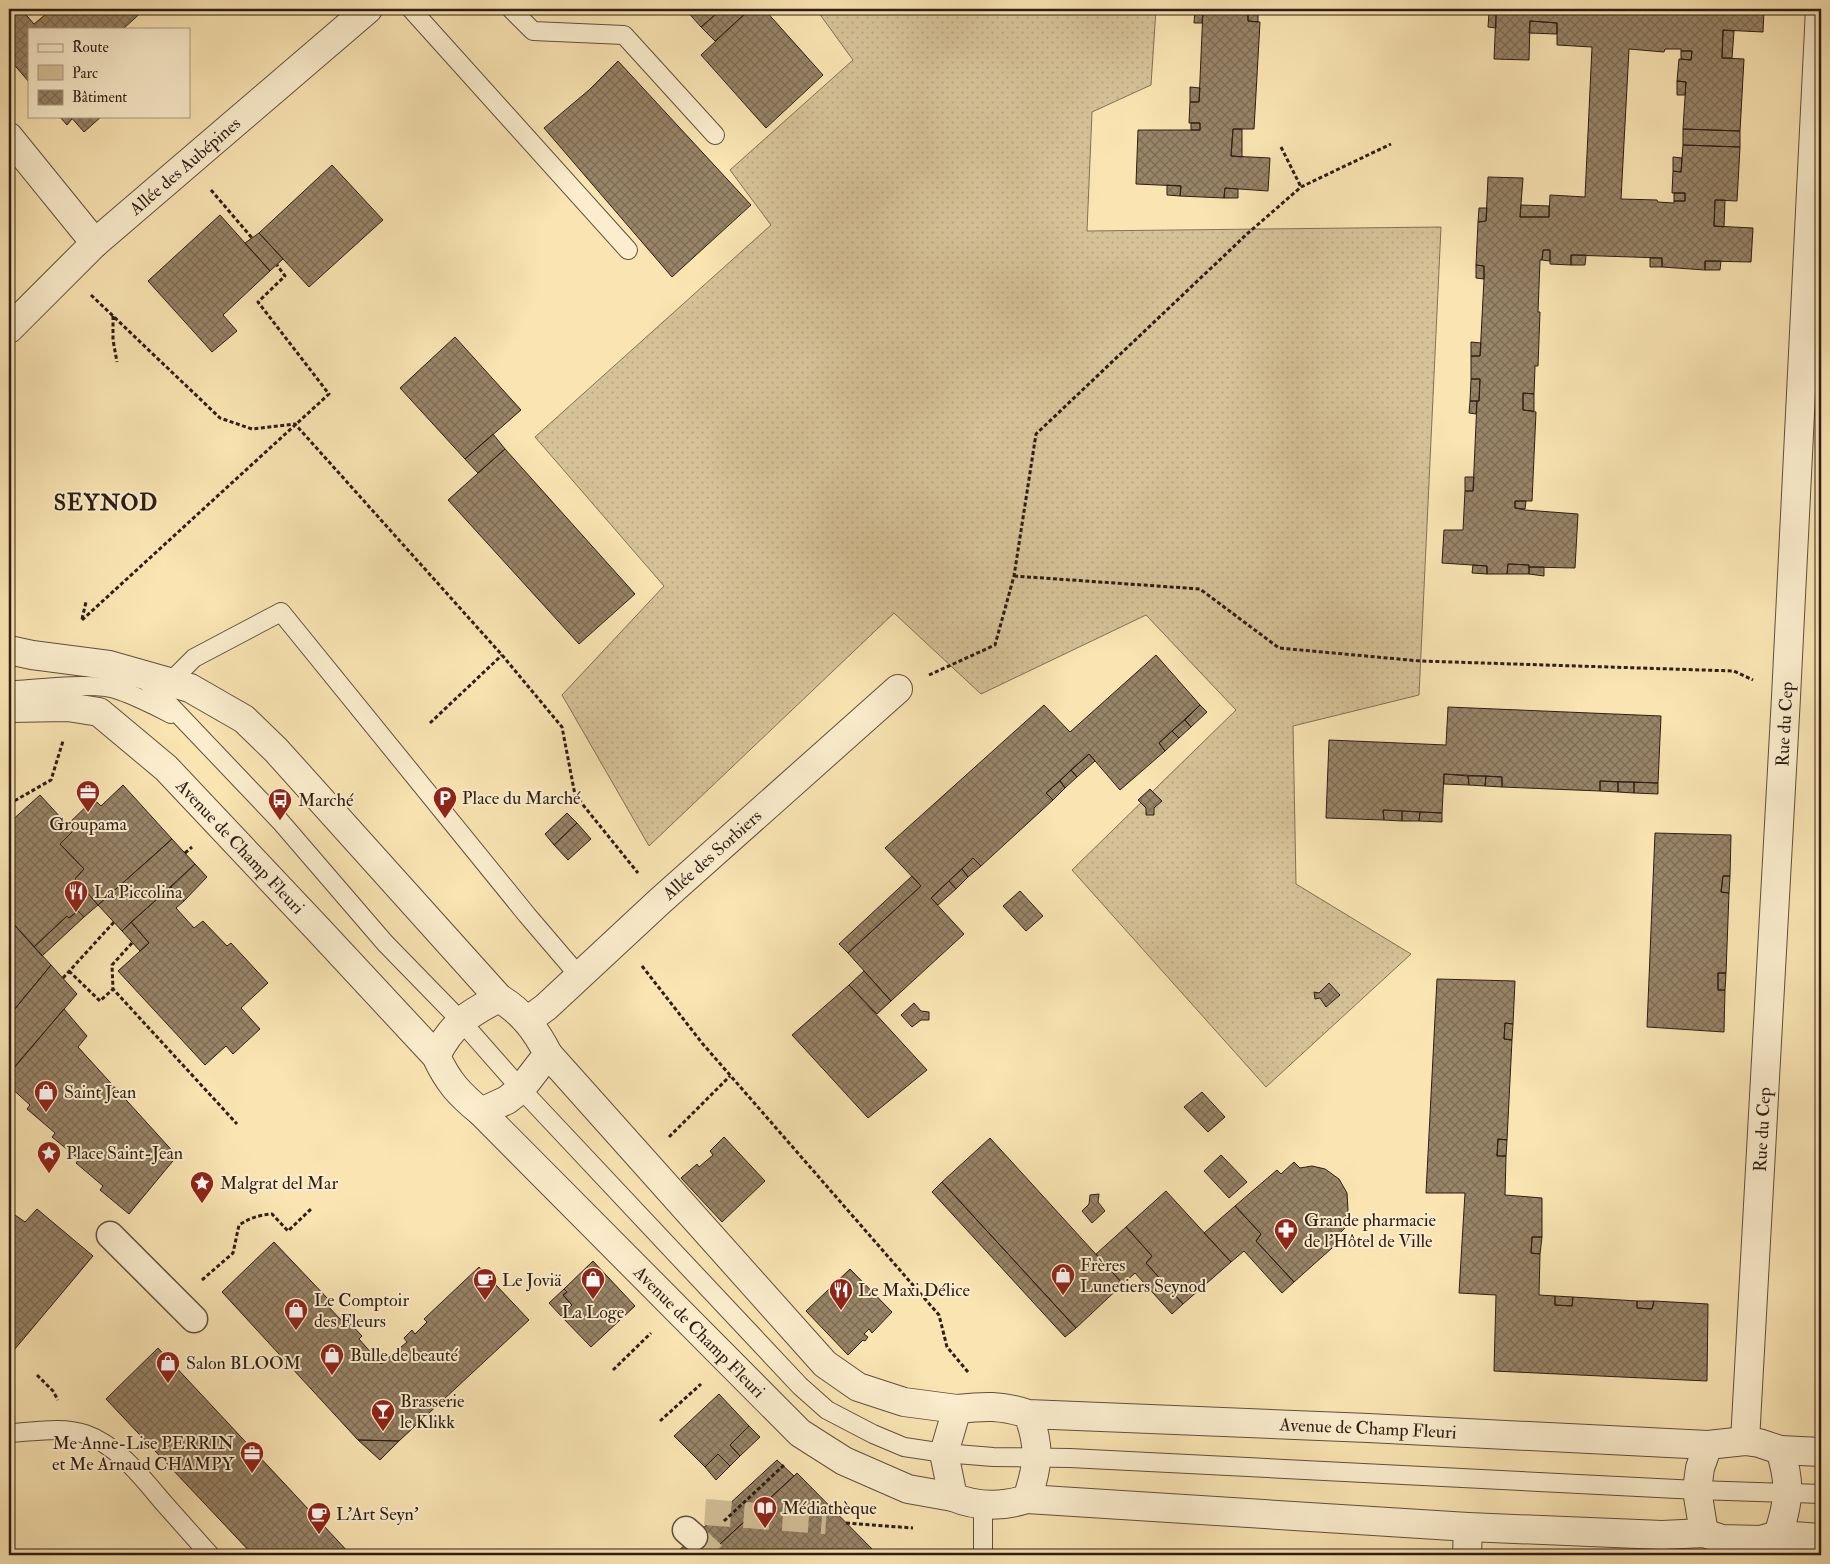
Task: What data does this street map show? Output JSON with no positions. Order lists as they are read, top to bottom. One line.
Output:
{"streets":{"street":["Allée des Aubépines","Rue du Cep","Avenue de Champ Fleuri","Allée des Sorbiers"]},"crossings":[["Rue du Cep","Avenue de Champ Fleuri"],["Avenue de Champ Fleuri","Allée des Sorbiers"]],"districts":["SEYNOD"],"places":{"office":["Groupama","Me Anne-Lise PERRIN et Me Arnaud CHAMPY"],"parking":["Place du Marché"],"bus stop":["Marché"],"restaurant":["La Piccolina","Le Maxi Délice"],"shop":["Saint Jean","Frères Lunetiers Seynod","La Loge","Le Comptoir des Fleurs","Bulle de beauté","Salon BLOOM"],"place":["Place Saint-Jean","Malgrat del Mar"],"pharmacy":["Grande pharmacie de l'Hôtel de Ville"],"cafe":["Le Joviä","L'Art Seyn'"],"bar":["Brasserie le Klikk"],"library":["Médiathèque"]},"legend":["Route","Parc","Bâtiment"]}
